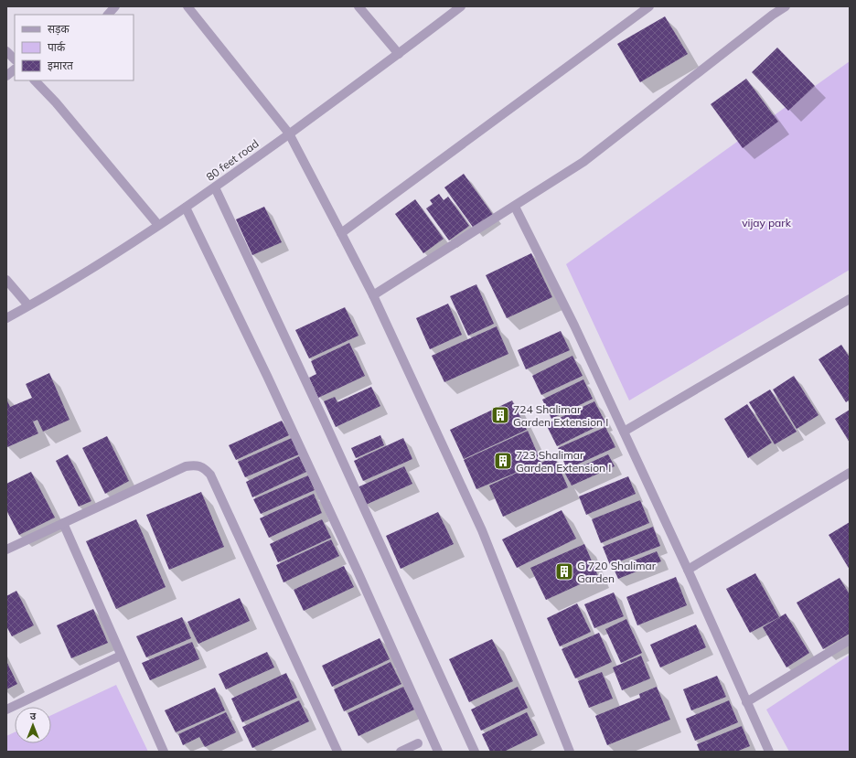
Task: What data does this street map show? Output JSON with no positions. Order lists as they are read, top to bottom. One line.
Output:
{"streets":{"street":["80 feet road"]},"parks":["vijay park"],"places":{"building":["724 Shalimar Garden Extension I","723 Shalimar Garden Extension I","G 720 Shalimar Garden"]},"legend":["सड़क","पार्क","इमारत"],"north":"top"}
